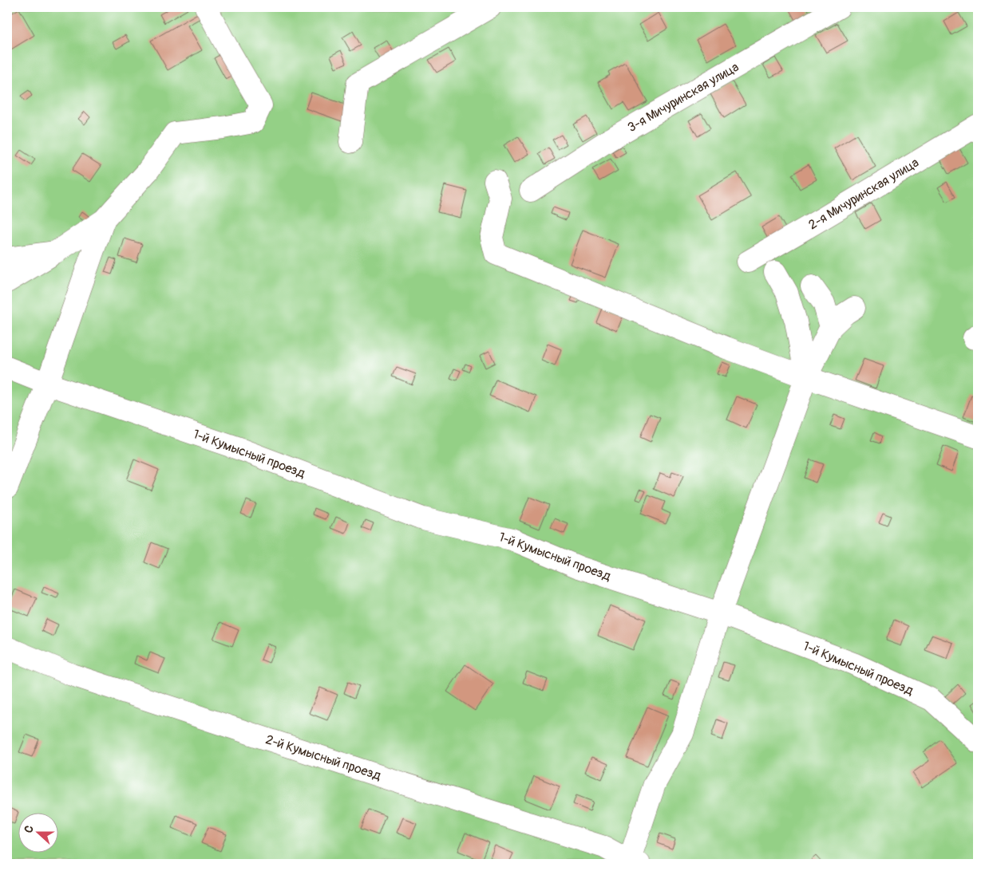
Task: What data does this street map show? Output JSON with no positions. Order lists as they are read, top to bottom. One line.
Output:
{"streets":{"lane":["3-я Мичуринская улица","2-я Мичуринская улица","1-й Кумысный проезд","2-й Кумысный проезд"]},"north":"left"}
